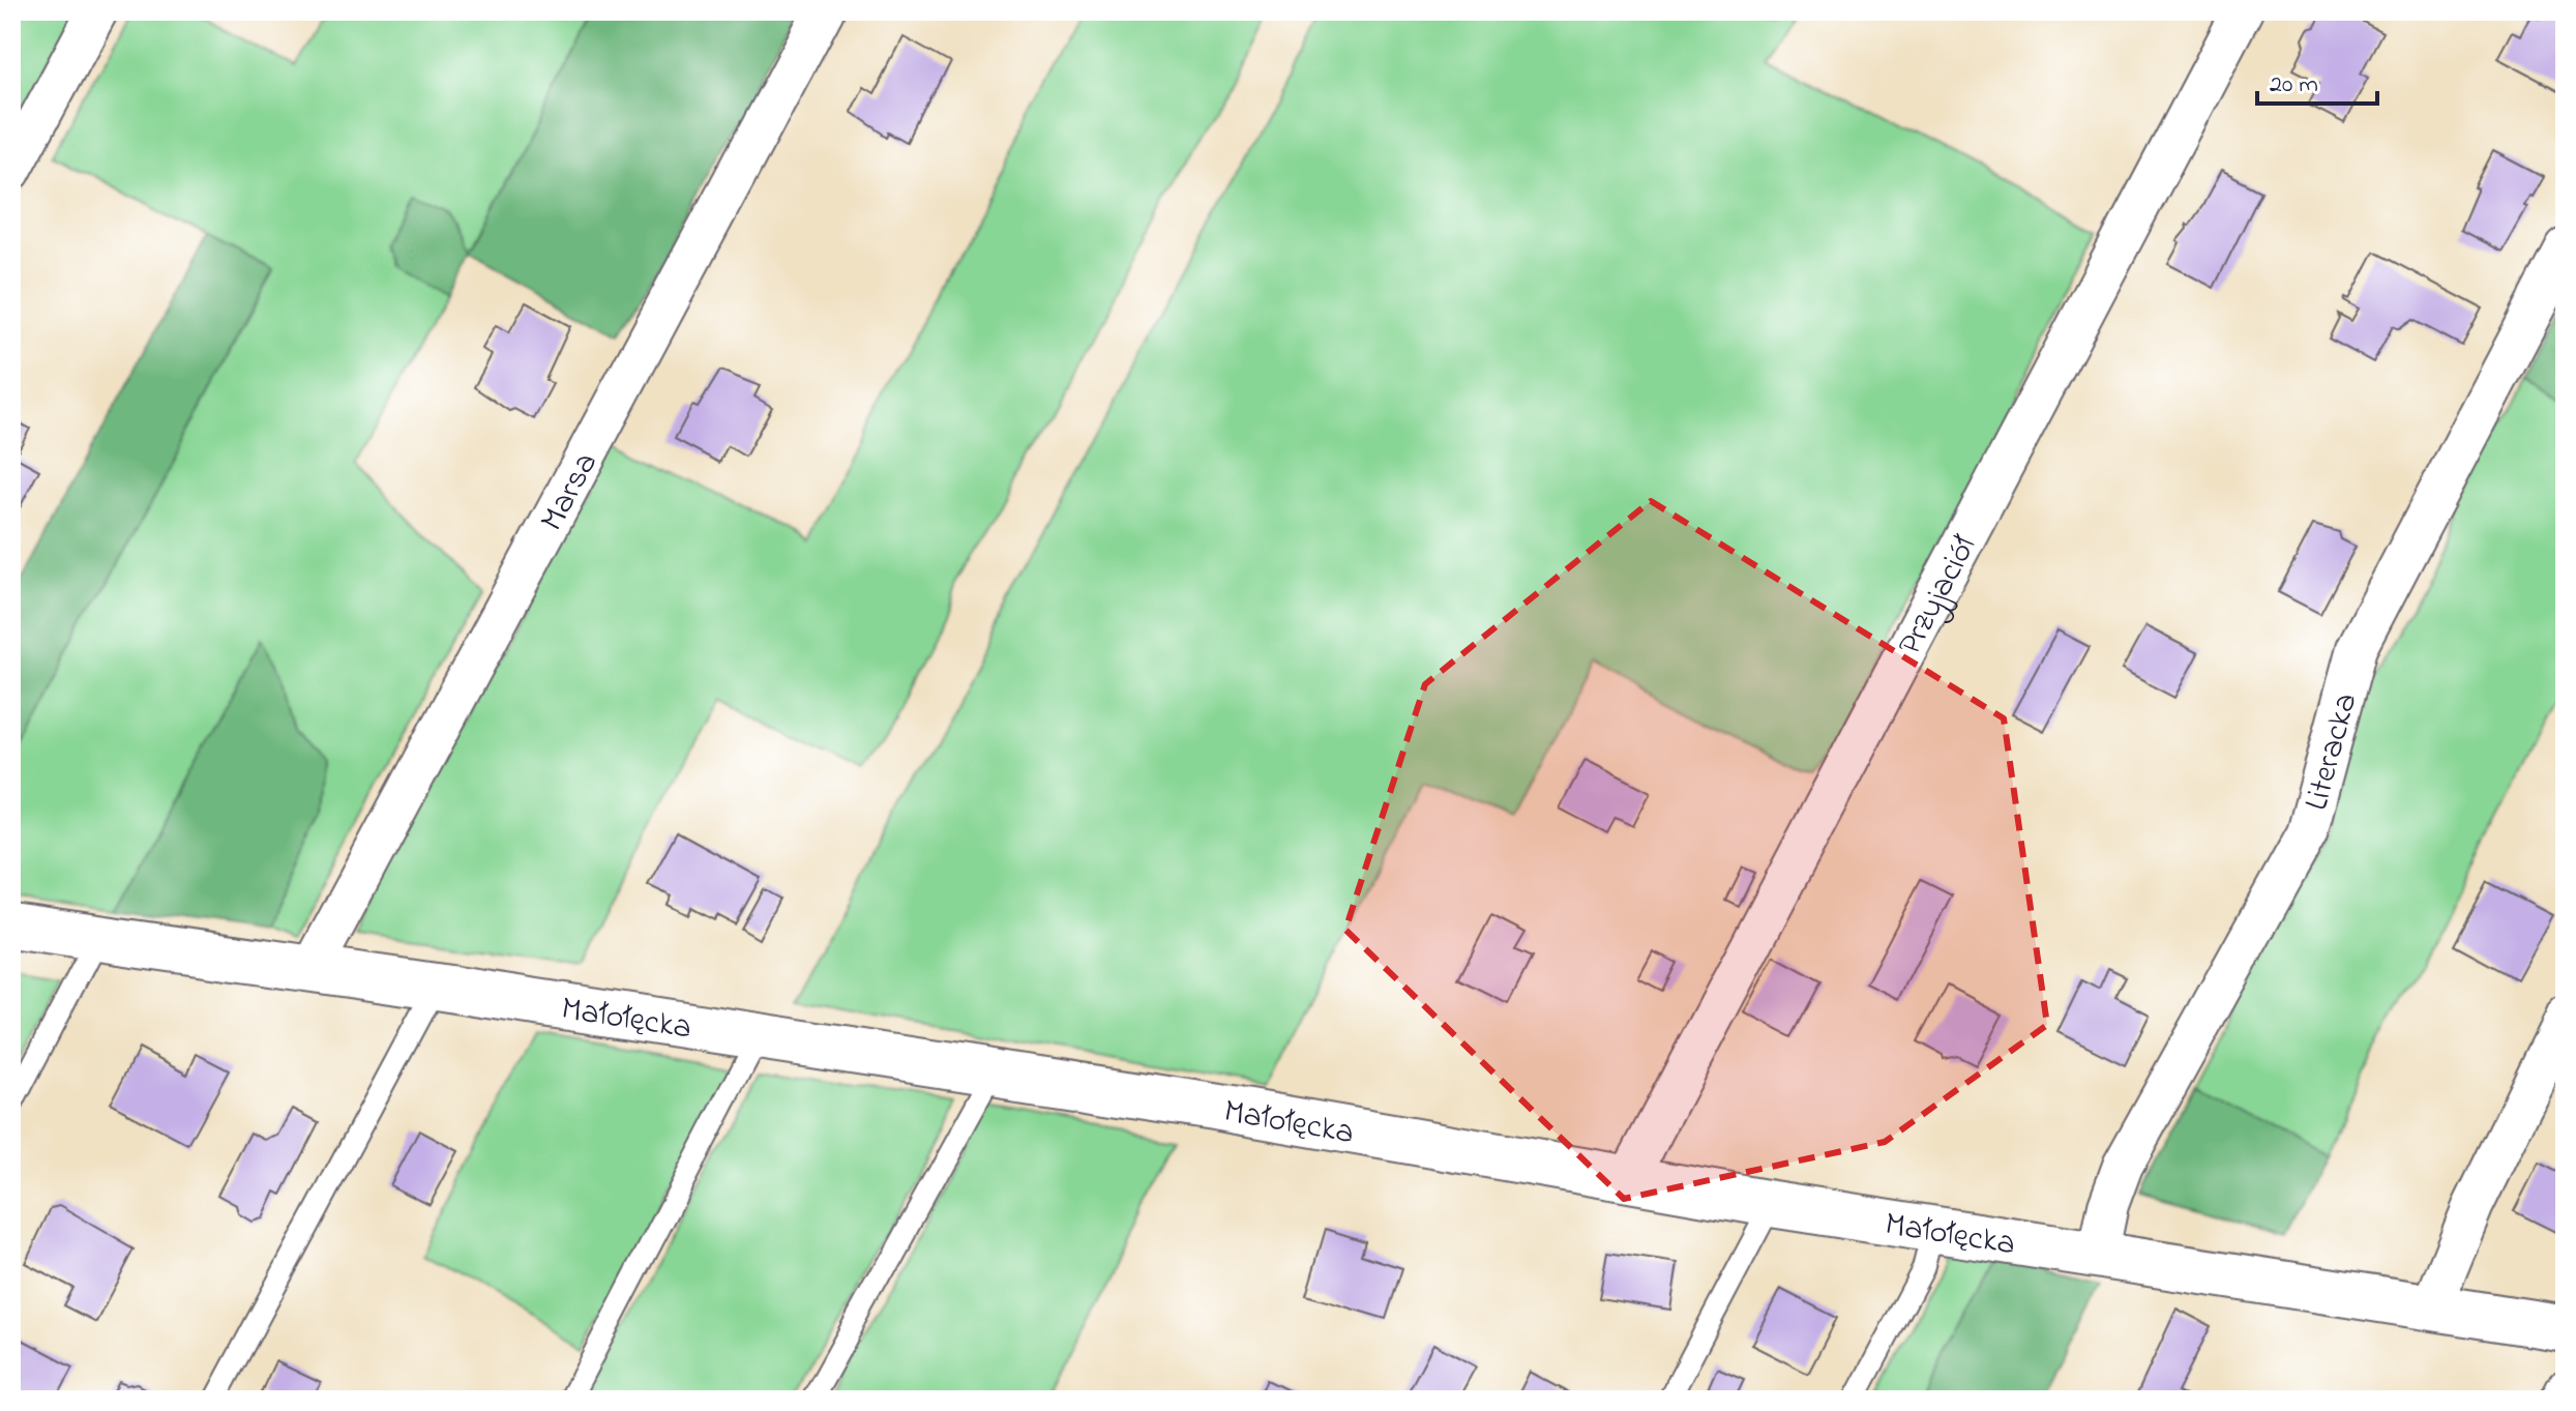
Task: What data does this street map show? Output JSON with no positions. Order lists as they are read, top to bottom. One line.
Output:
{"streets":{"street":["Marsa","Przyjaciół","Literacka","Małołęcka"]},"crossings":[["Marsa","Małołęcka"],["Przyjaciół","Małołęcka"],["Literacka","Małołęcka"]],"scale_bar":"20 m"}
